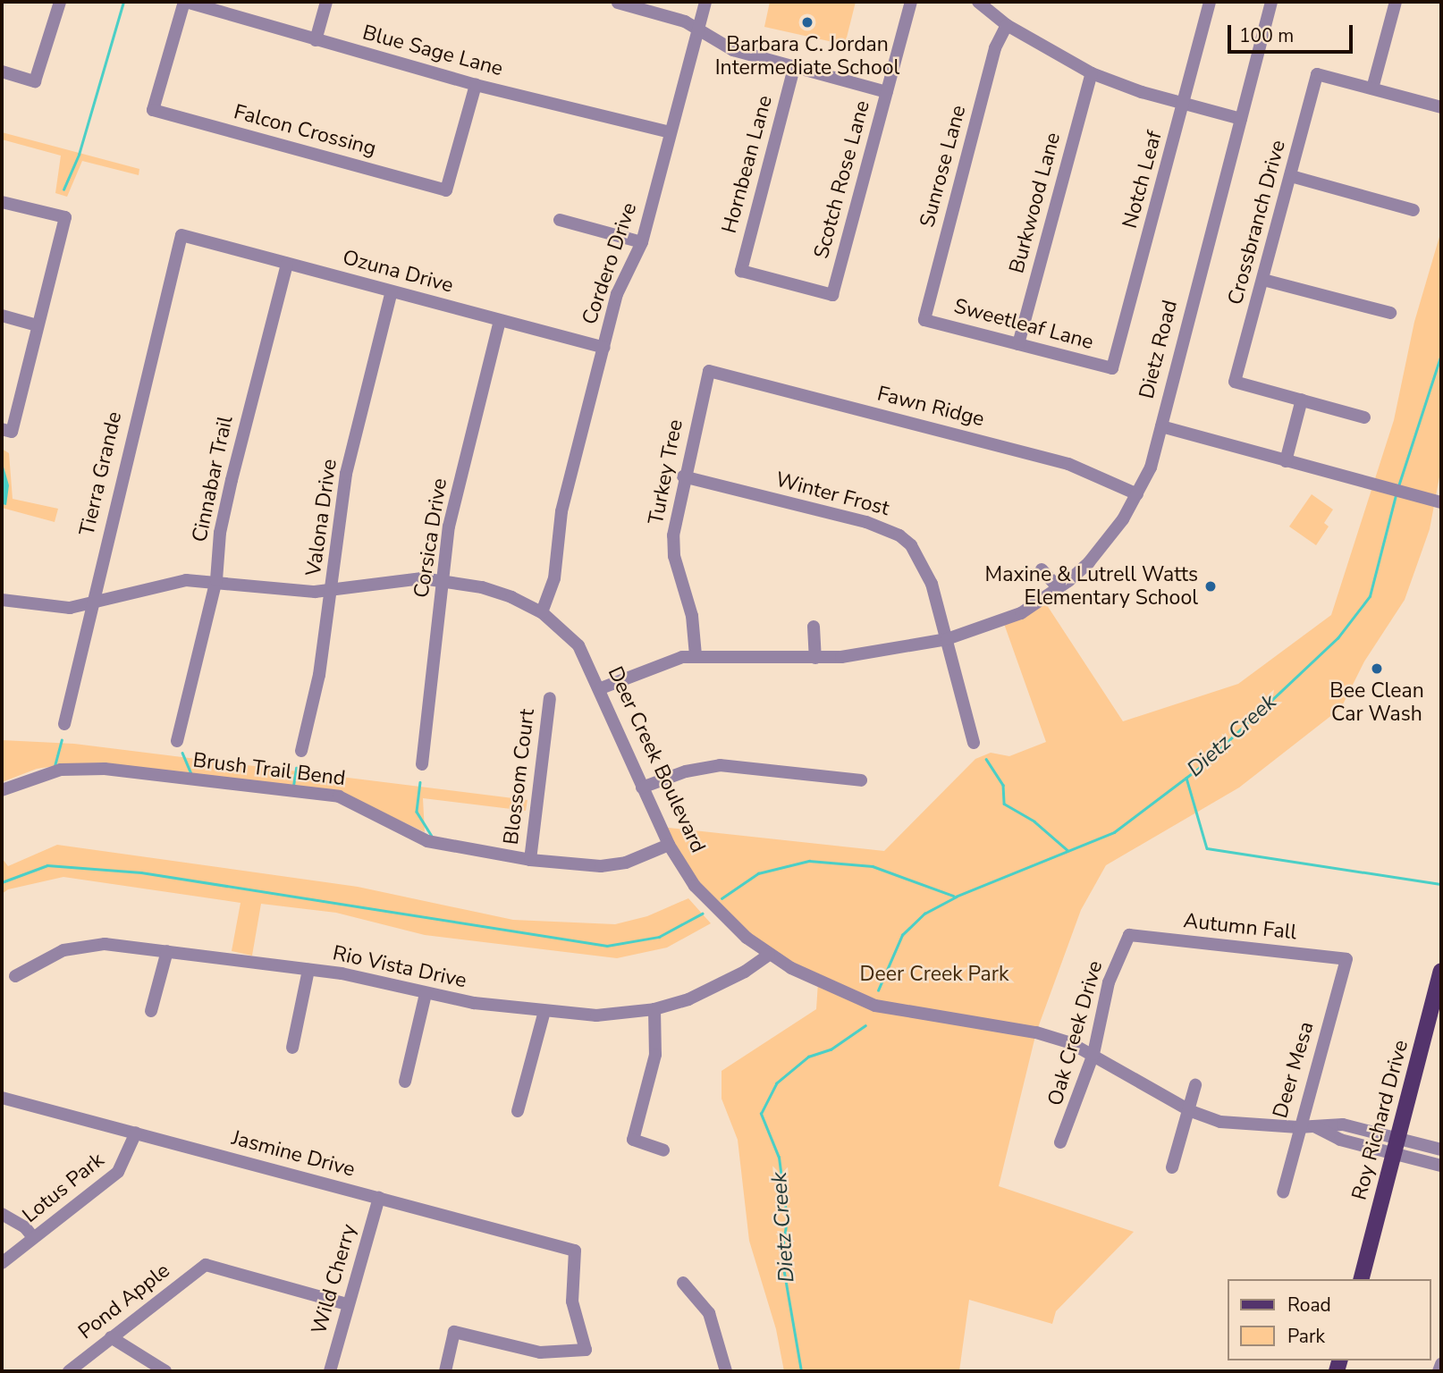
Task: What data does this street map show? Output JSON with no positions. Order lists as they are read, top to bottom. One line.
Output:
{"streets":{"main road":["Roy Richard Drive"],"street":["Blue Sage Lane","Falcon Crossing","Hornbean Lane","Sunrose Lane","Scotch Rose Lane","Notch Leaf","Burkwood Lane","Crossbranch Drive","Cordero Drive","Ozuna Drive","Sweetleaf Lane","Dietz Road","Fawn Ridge","Turkey Tree","Tierra Grande","Cinnabar Trail","Winter Frost","Valona Drive","Corsica Drive","Deer Creek Boulevard","Brush Trail Bend","Blossom Court","Autumn Fall","Rio Vista Drive","Oak Creek Drive","Deer Mesa","Jasmine Drive","Lotus Park","Wild Cherry","Pond Apple"]},"crossings":[["Blue Sage Lane","Falcon Crossing"],["Blue Sage Lane","Cordero Drive"],["Hornbean Lane","Scotch Rose Lane"],["Sunrose Lane","Sweetleaf Lane"],["Notch Leaf","Sweetleaf Lane"],["Burkwood Lane","Sweetleaf Lane"],["Cordero Drive","Ozuna Drive"],["Cordero Drive","Deer Creek Boulevard"],["Ozuna Drive","Tierra Grande"],["Ozuna Drive","Cinnabar Trail"],["Ozuna Drive","Valona Drive"],["Ozuna Drive","Corsica Drive"],["Fawn Ridge","Turkey Tree"],["Turkey Tree","Winter Frost"],["Tierra Grande","Deer Creek Boulevard"],["Cinnabar Trail","Deer Creek Boulevard"],["Valona Drive","Deer Creek Boulevard"],["Corsica Drive","Deer Creek Boulevard"],["Deer Creek Boulevard","Brush Trail Bend"],["Deer Creek Boulevard","Rio Vista Drive"],["Deer Creek Boulevard","Oak Creek Drive"],["Deer Creek Boulevard","Deer Mesa"],["Deer Creek Boulevard","Roy Richard Drive"],["Brush Trail Bend","Blossom Court"],["Autumn Fall","Oak Creek Drive"],["Autumn Fall","Deer Mesa"],["Jasmine Drive","Lotus Park"],["Jasmine Drive","Wild Cherry"],["Wild Cherry","Pond Apple"]],"water":["Dietz Creek"],"parks":["Deer Creek Park"],"places":["Barbara C. Jordan Intermediate School","Maxine & Lutrell Watts Elementary School","Bee Clean Car Wash"],"legend":["Road","Park"],"scale_bar":"100 m"}
